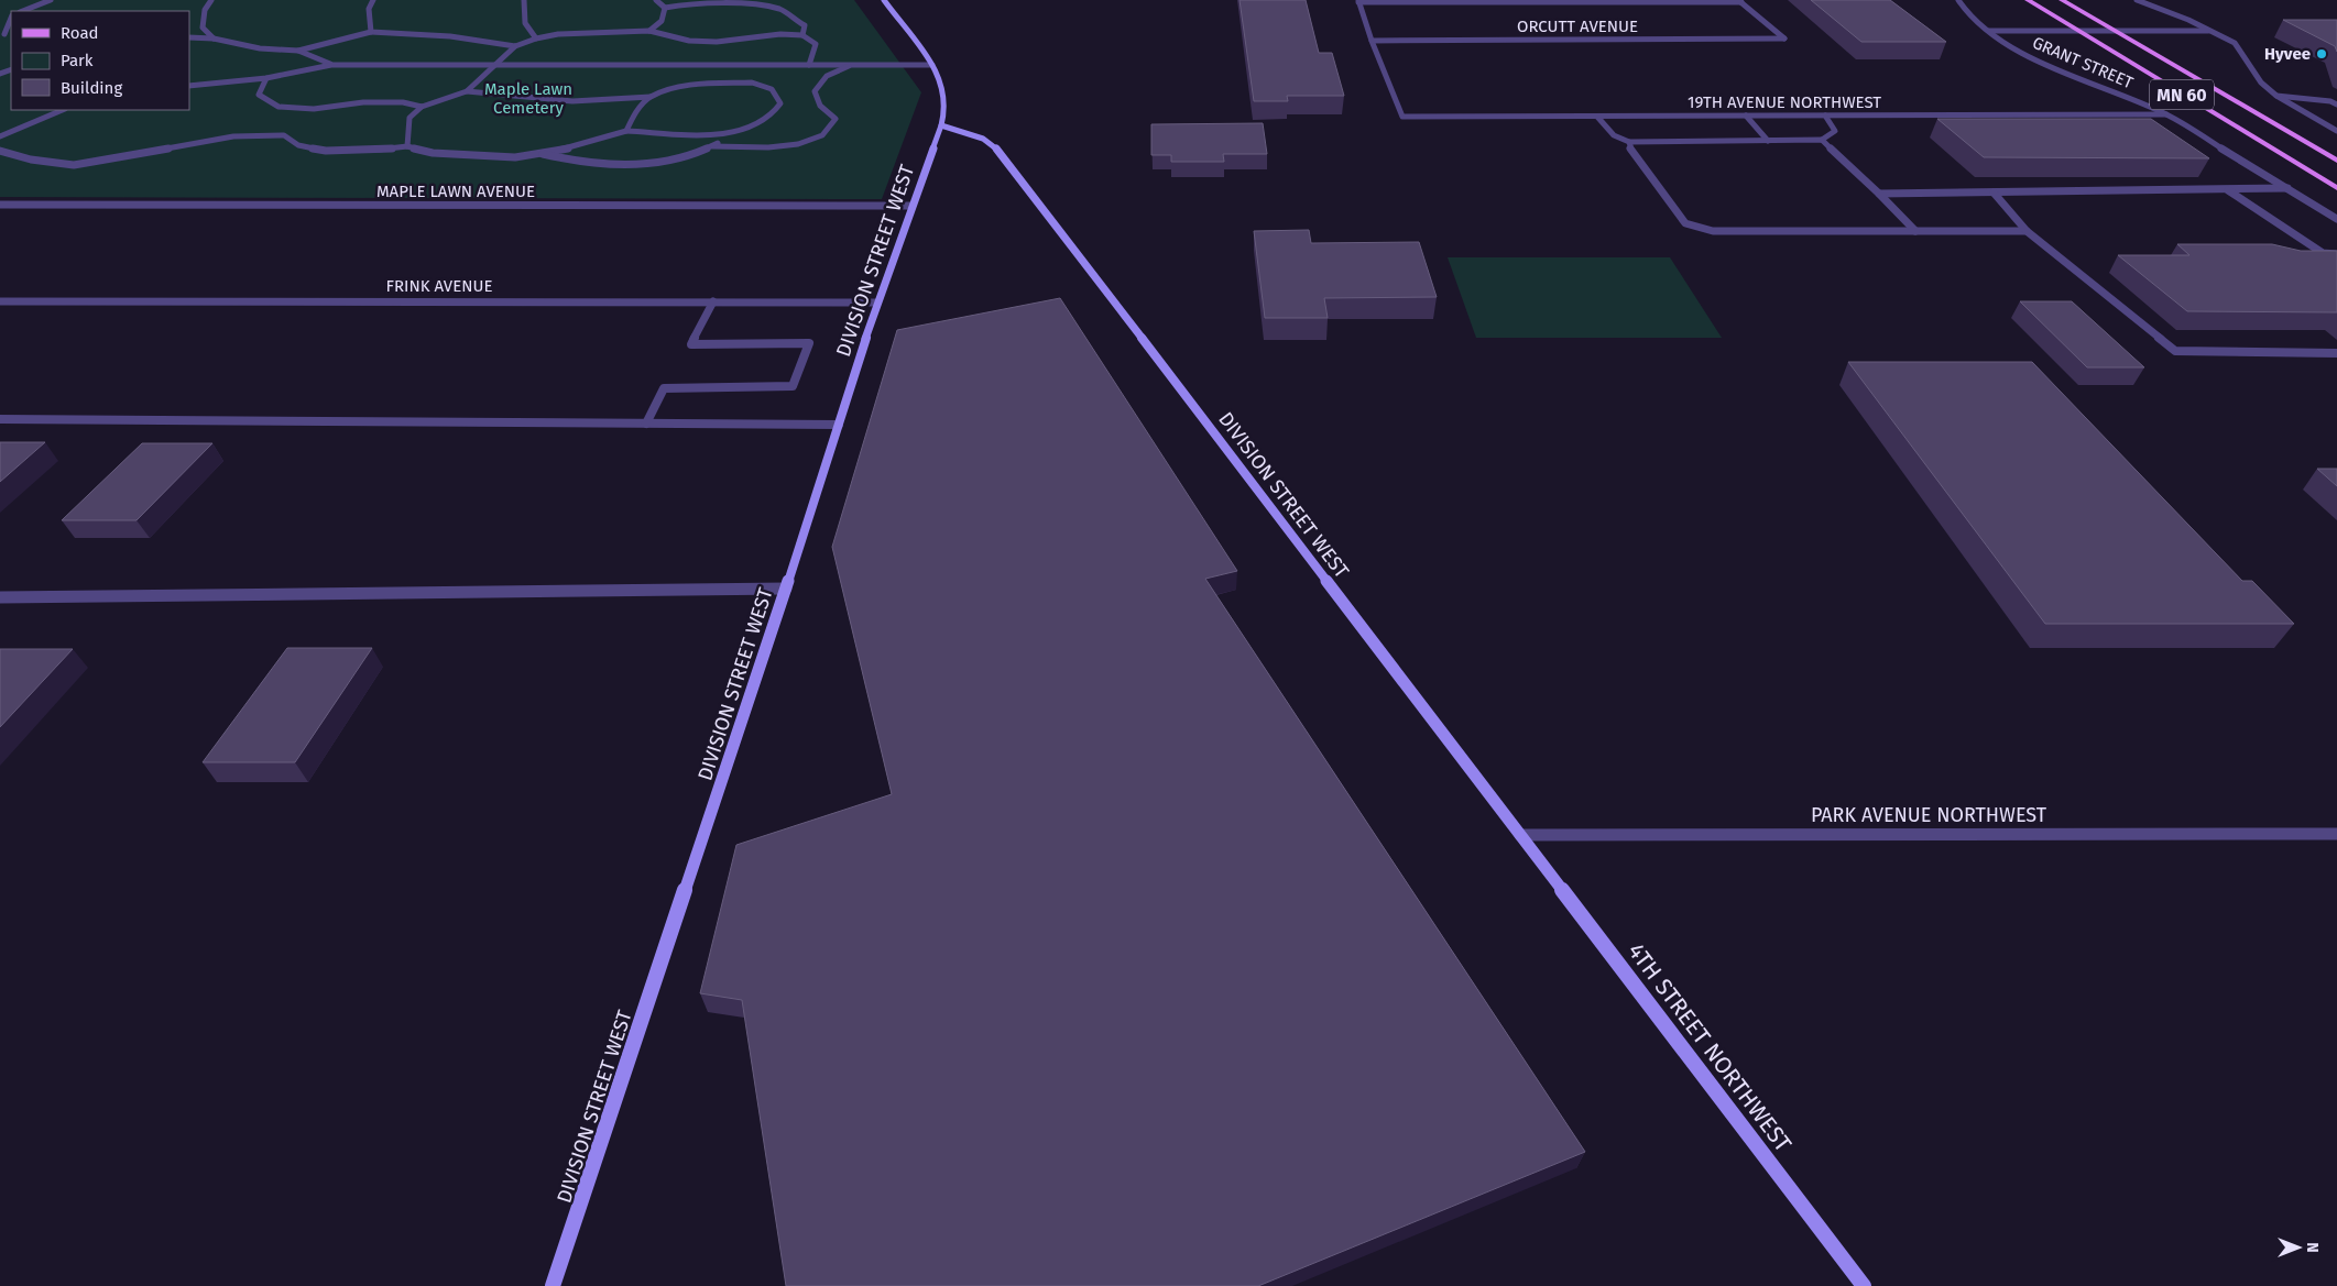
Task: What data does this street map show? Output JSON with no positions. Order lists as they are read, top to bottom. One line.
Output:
{"streets":{"main road":["MN 60"],"street":["ORCUTT AVENUE","GRANT STREET","19TH AVENUE NORTHWEST","MAPLE LAWN AVENUE","DIVISION STREET WEST","FRINK AVENUE","PARK AVENUE NORTHWEST","4TH STREET NORTHWEST"]},"crossings":[["ORCUTT AVENUE","19TH AVENUE NORTHWEST"],["GRANT STREET","MN 60"],["GRANT STREET","19TH AVENUE NORTHWEST"],["MAPLE LAWN AVENUE","DIVISION STREET WEST"],["DIVISION STREET WEST","FRINK AVENUE"],["DIVISION STREET WEST","PARK AVENUE NORTHWEST"],["DIVISION STREET WEST","4TH STREET NORTHWEST"],["PARK AVENUE NORTHWEST","4TH STREET NORTHWEST"]],"parks":["Maple Lawn Cemetery"],"places":["Hyvee"],"legend":["Road","Park","Building"],"north":"right"}
